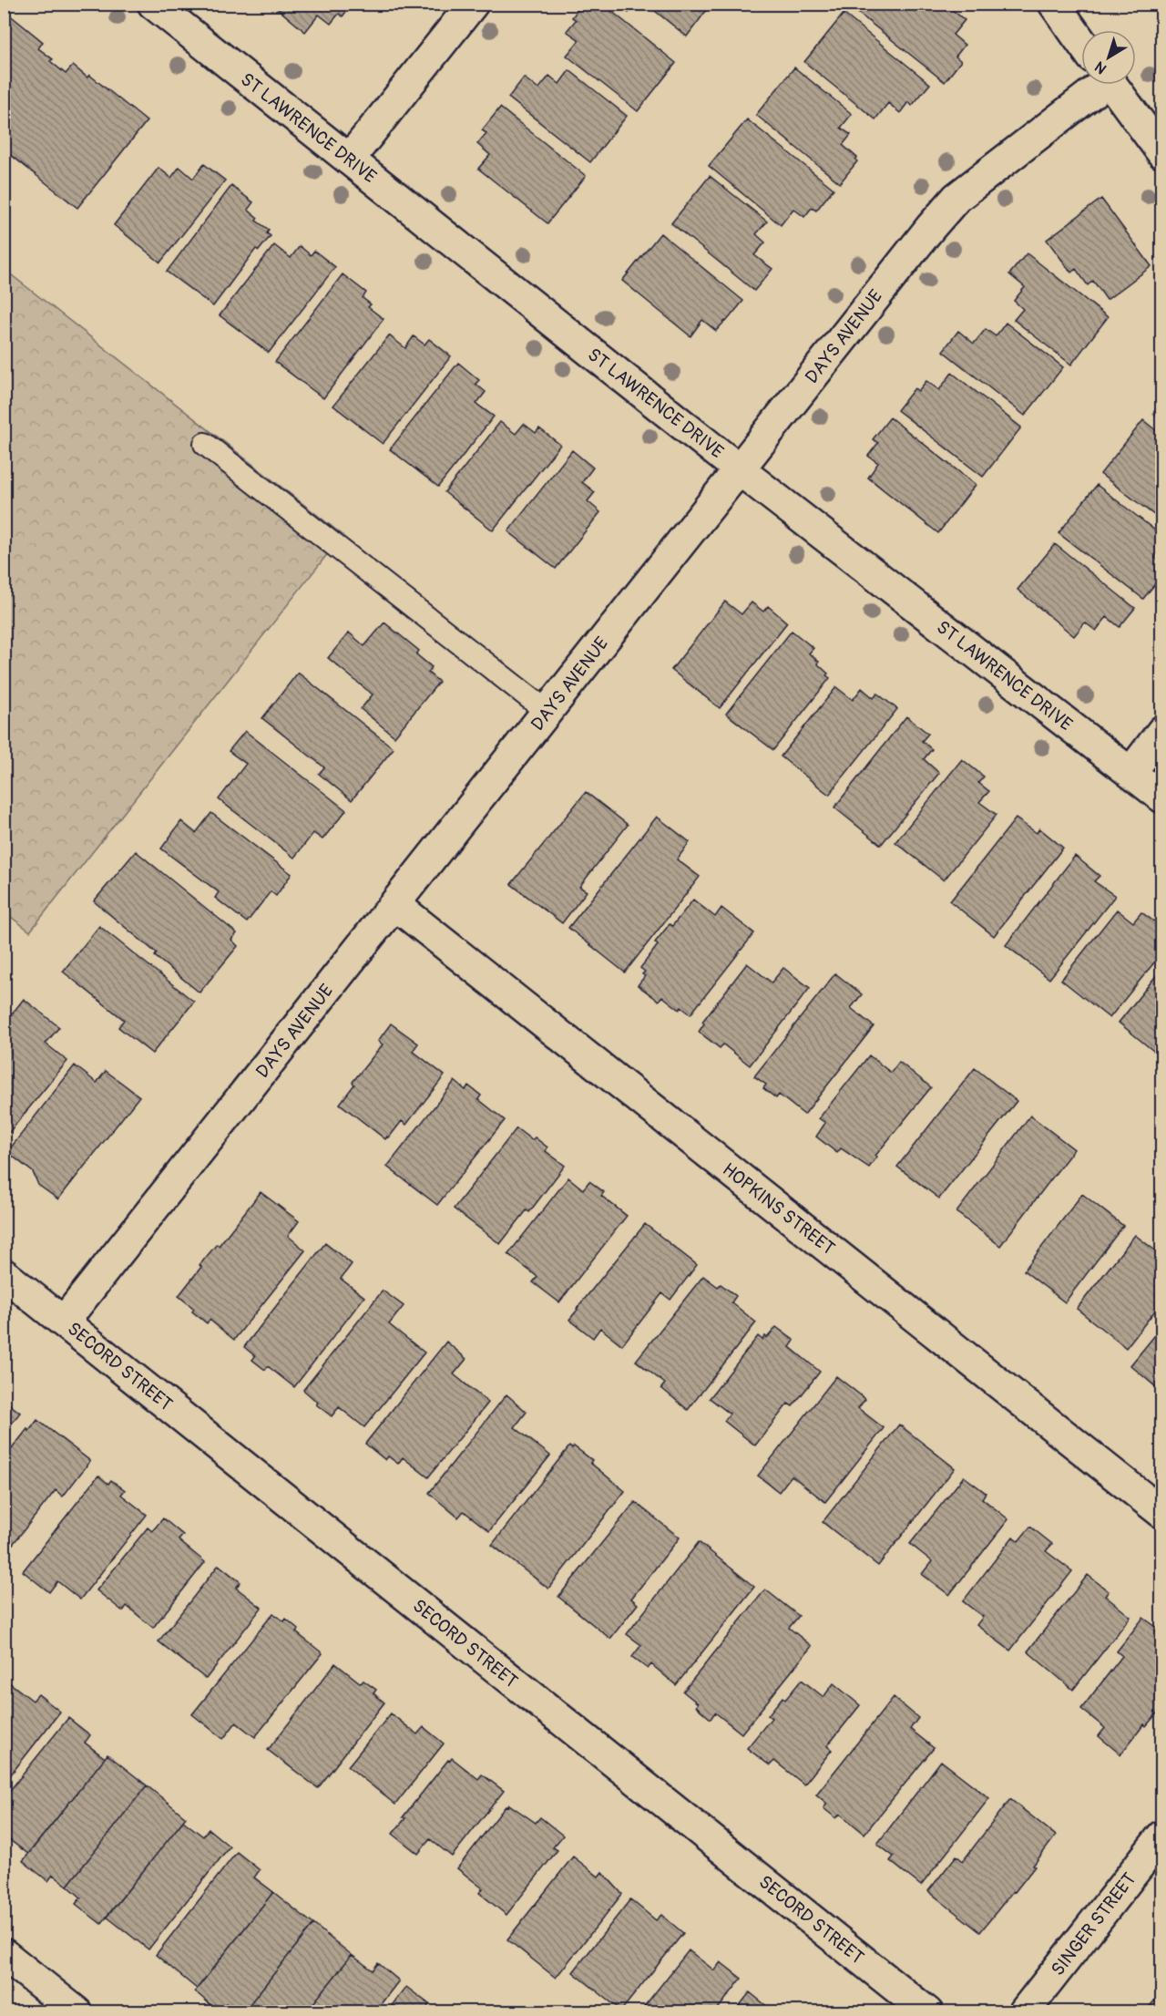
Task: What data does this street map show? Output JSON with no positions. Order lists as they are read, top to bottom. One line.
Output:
{"streets":{"street":["ST LAWRENCE DRIVE","DAYS AVENUE","HOPKINS STREET","SECORD STREET","SINGER STREET"]},"crossings":[["ST LAWRENCE DRIVE","DAYS AVENUE"],["DAYS AVENUE","HOPKINS STREET"],["DAYS AVENUE","SECORD STREET"]],"north":"bottom left"}
